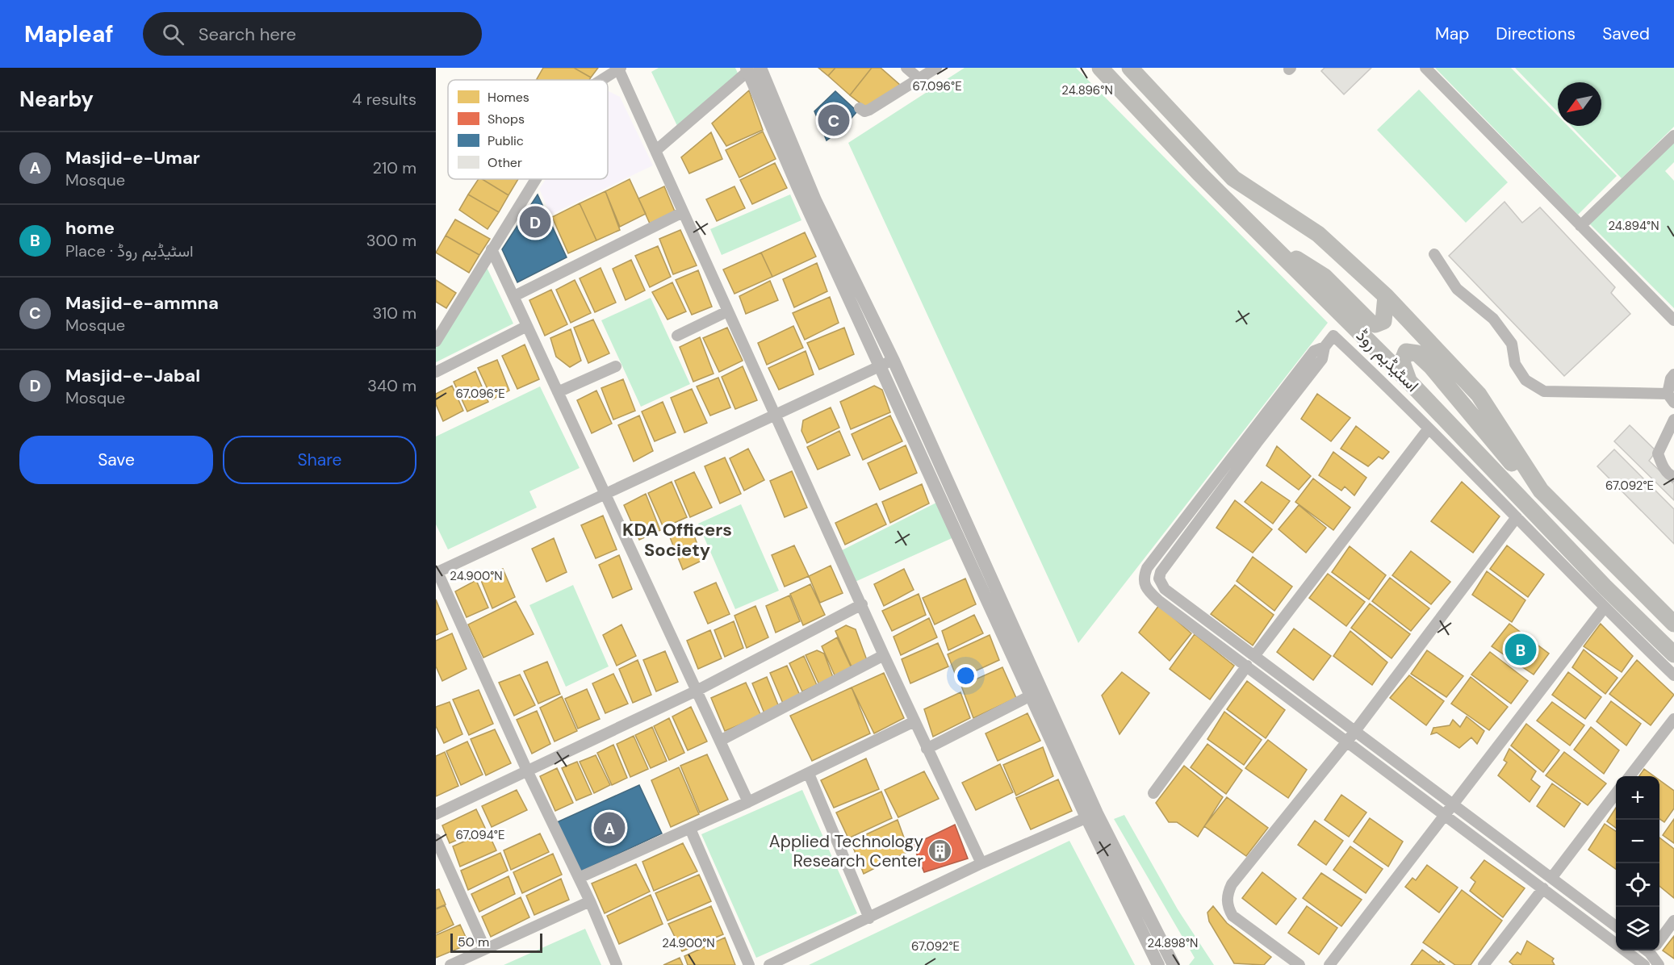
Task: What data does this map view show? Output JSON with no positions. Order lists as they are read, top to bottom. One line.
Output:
{"streets":{"main road":["اسٹیڈیم روڈ"]},"districts":["KDA Officers Society"],"places":{"building":["Applied Technology Research Center"]},"legend":["Homes","Shops","Public","Other"],"scale_bar":"50 m","north":"bottom left","page":{"header":"Mapleaf","search":"Search here","nav":["Map","Directions","Saved"],"heading":["Nearby","4 results"],"pins":["C","D","B","A"],"list":[{"mark":"A","name":"Masjid-e-Umar","note":"Mosque","value":"210 m"},{"mark":"B","name":"home","note":"Place · اسٹیڈیم روڈ","value":"300 m"},{"mark":"C","name":"Masjid-e-ammna","note":"Mosque","value":"310 m"},{"mark":"D","name":"Masjid-e-Jabal","note":"Mosque","value":"340 m"}],"buttons":["Save","Share"],"map_buttons":["+","−"],"scale":"50 m"},"coordinates":["67.096°E","24.896°N","24.894°N","67.092°E","24.900°N","67.094°E","24.898°N"]}
